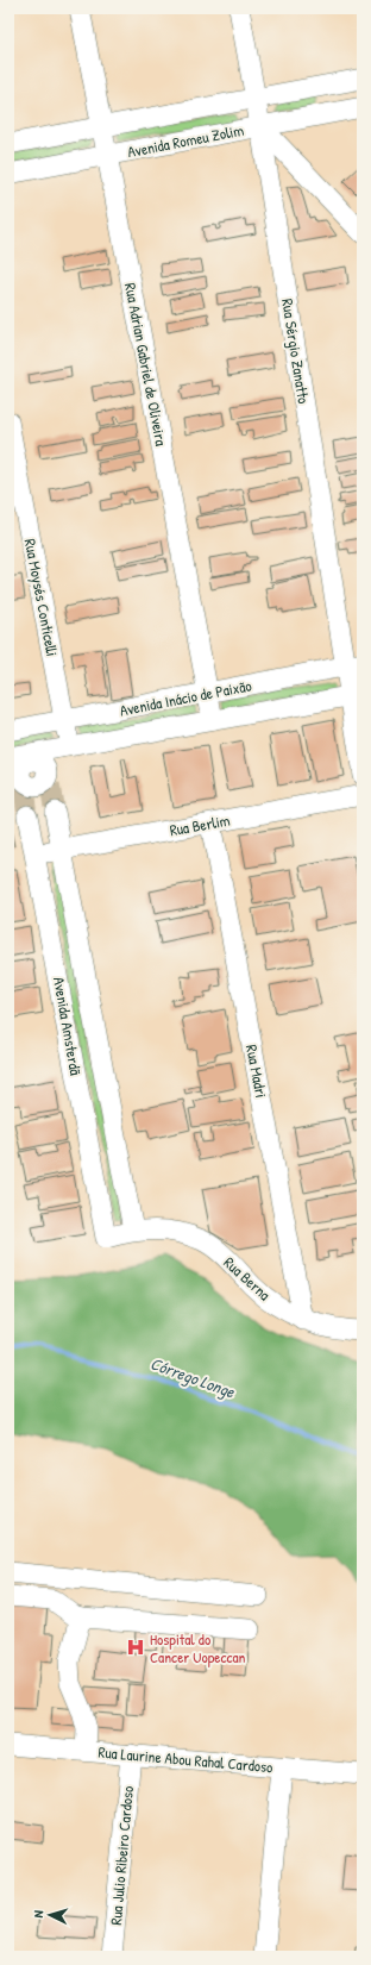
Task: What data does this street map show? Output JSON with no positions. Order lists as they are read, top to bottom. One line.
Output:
{"streets":{"street":["Avenida Romeu Zolim","Rua Sérgio Zanatto","Rua Adrian Gabriel de Oliveira","Rua Moysés Conticelli","Avenida Inácio de Paixão","Rua Berlim","Avenida Amsterdã","Rua Madri","Rua Berna","Rua Laurine Abou Rahal Cardoso","Rua Julio Ribeiro Cardoso"]},"crossings":[["Avenida Romeu Zolim","Rua Sérgio Zanatto"],["Avenida Romeu Zolim","Rua Adrian Gabriel de Oliveira"],["Rua Sérgio Zanatto","Avenida Inácio de Paixão"],["Rua Adrian Gabriel de Oliveira","Avenida Inácio de Paixão"],["Rua Moysés Conticelli","Avenida Inácio de Paixão"],["Rua Berlim","Avenida Amsterdã"],["Rua Berlim","Rua Madri"],["Avenida Amsterdã","Rua Berna"],["Rua Madri","Rua Berna"],["Rua Laurine Abou Rahal Cardoso","Rua Julio Ribeiro Cardoso"]],"water":["Córrego Longe"],"places":{"hospital":["Hospital do Cancer Uopeccan"]},"north":"left"}
